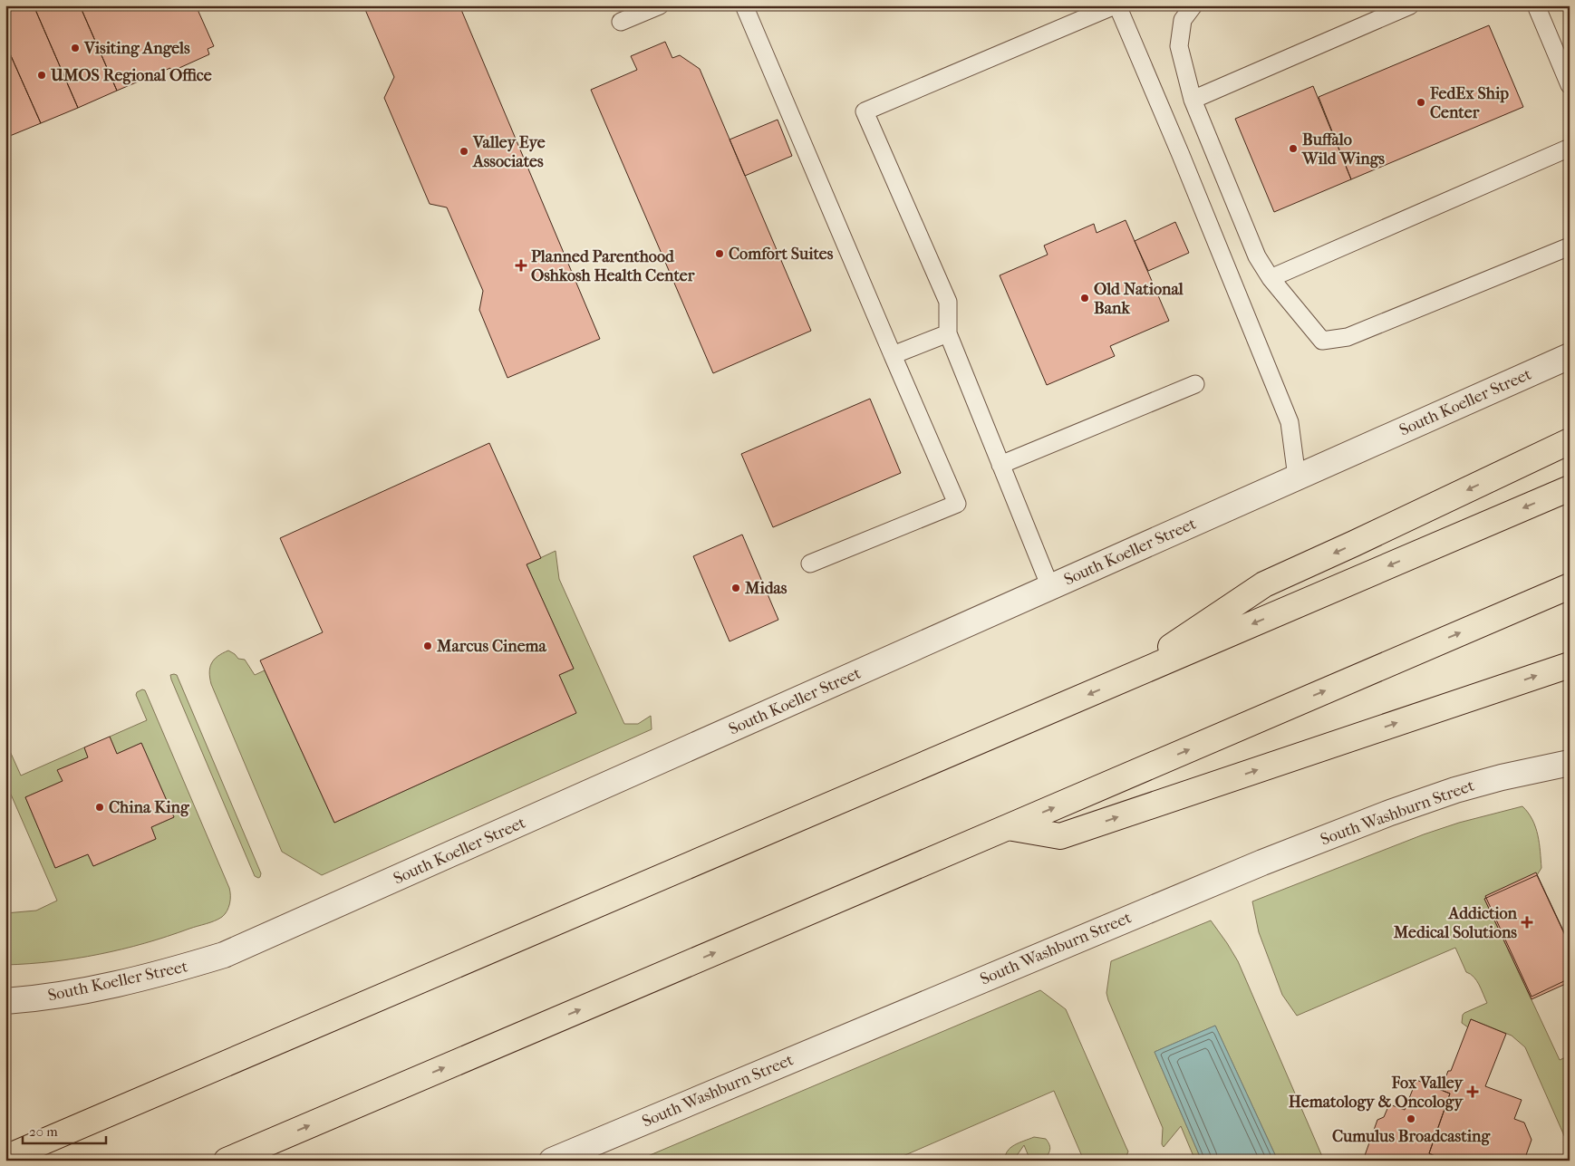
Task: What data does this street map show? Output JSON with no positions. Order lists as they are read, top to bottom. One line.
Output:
{"streets":{"street":["South Koeller Street","South Washburn Street"]},"places":{"other":["Visiting Angels","UMOS Regional Office","FedEx Ship Center","Buffalo Wild Wings","Valley Eye Associates","Comfort Suites","Old National Bank","Midas","Marcus Cinema","China King","Cumulus Broadcasting"],"health":["Planned Parenthood Oshkosh Health Center","Addiction Medical Solutions","Fox Valley Hematology & Oncology"]},"scale_bar":"20 m"}
